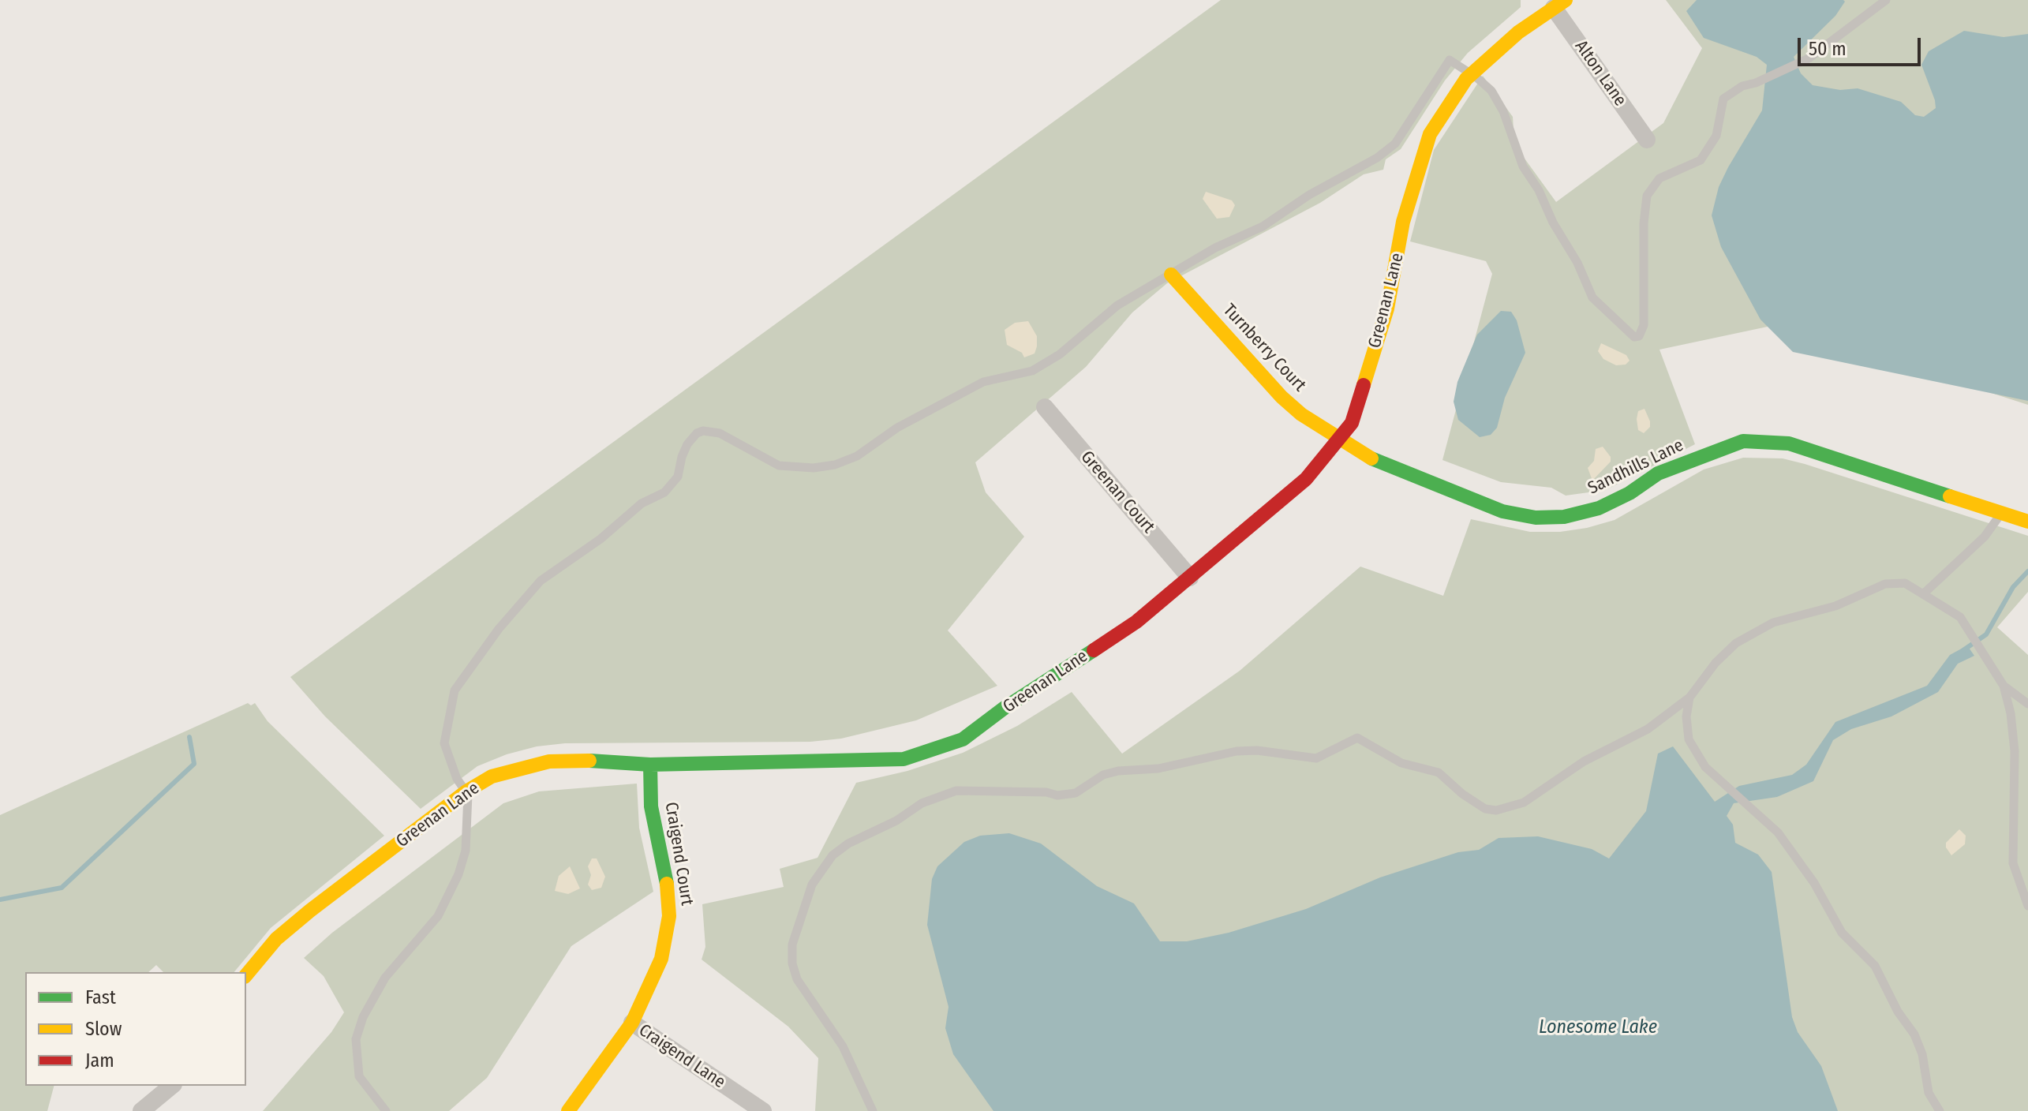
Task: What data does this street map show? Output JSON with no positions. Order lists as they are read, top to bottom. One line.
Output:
{"streets":{"street":["Alton Lane","Greenan Lane","Turnberry Court","Sandhills Lane","Greenan Court","Craigend Court","Craigend Lane"]},"crossings":[["Alton Lane","Greenan Lane"],["Greenan Lane","Turnberry Court"],["Greenan Lane","Sandhills Lane"],["Greenan Lane","Greenan Court"],["Greenan Lane","Craigend Court"],["Turnberry Court","Sandhills Lane"],["Craigend Court","Craigend Lane"]],"water":["Lonesome Lake"],"legend":["Fast","Slow","Jam"],"scale_bar":"50 m"}
